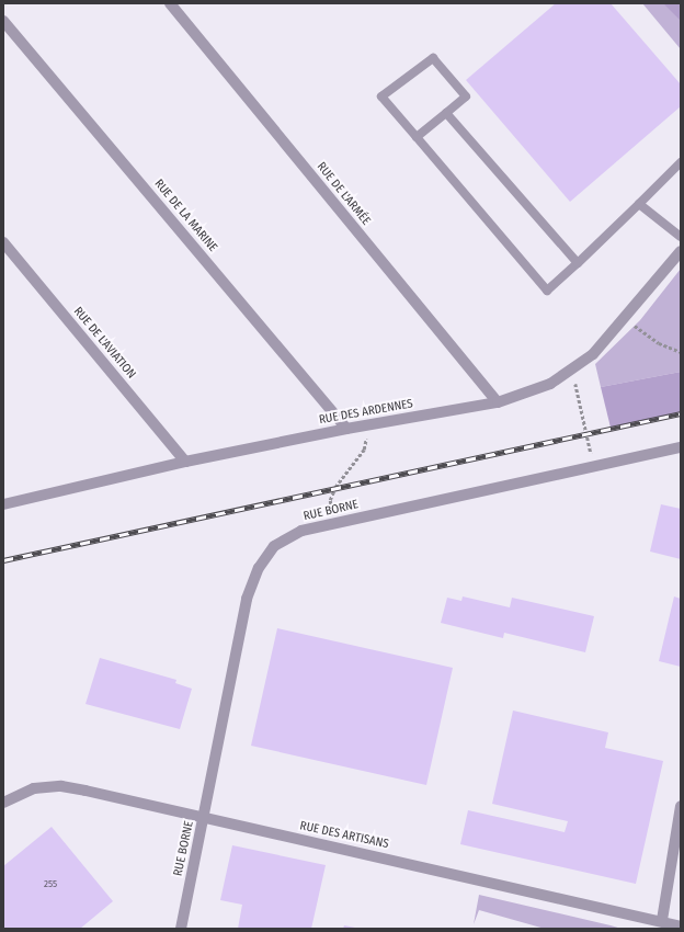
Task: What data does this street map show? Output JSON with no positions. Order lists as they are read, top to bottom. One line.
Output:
{"streets":{"street":["RUE DE L'ARMÉE","RUE DE LA MARINE","RUE DE L'AVIATION","RUE DES ARDENNES","RUE BORNE","RUE DES ARTISANS"]},"crossings":[["RUE DE L'ARMÉE","RUE DES ARDENNES"],["RUE DE LA MARINE","RUE DES ARDENNES"],["RUE DE L'AVIATION","RUE DES ARDENNES"],["RUE BORNE","RUE DES ARTISANS"]],"house_numbers":["255"]}
